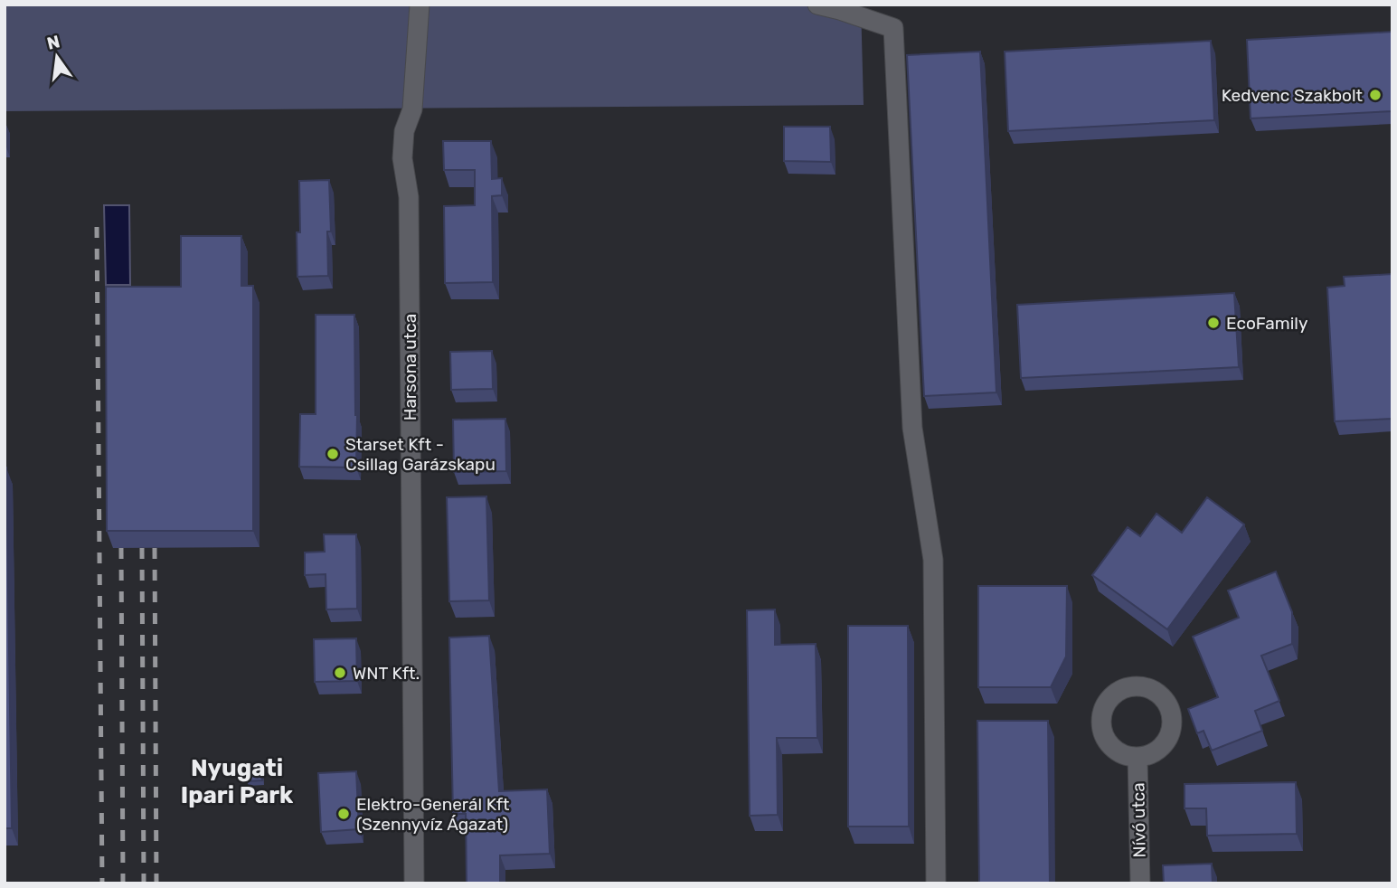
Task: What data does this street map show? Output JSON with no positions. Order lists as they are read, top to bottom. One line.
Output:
{"streets":{"street":["Harsona utca","Nívó utca"]},"districts":["Nyugati Ipari Park"],"places":["Kedvenc Szakbolt","EcoFamily","Starset Kft - Csillag Garázskapu","WNT Kft.","Elektro-Generál Kft (Szennyvíz Ágazat)"],"north":"top"}
